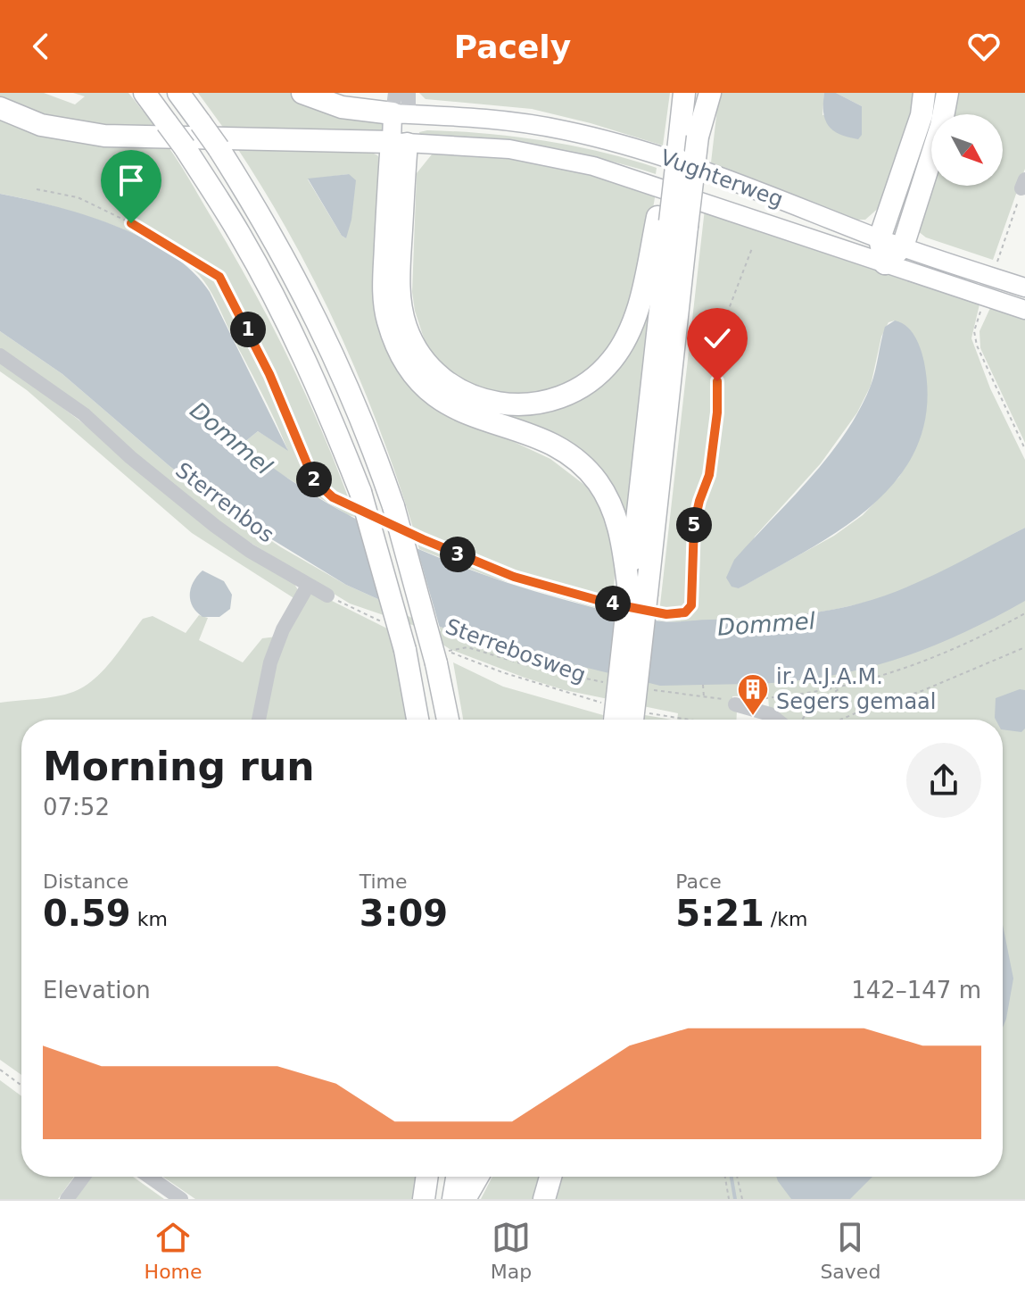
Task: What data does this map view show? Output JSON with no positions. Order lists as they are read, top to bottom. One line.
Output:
{"streets":{"main road":["Vughterweg"],"street":["Sterrenbos"],"path":["Sterrebosweg"]},"water":["Dommel"],"places":{"building":["ir. A.J.A.M. Segers gemaal"]},"north":"bottom right","page":{"header":"Pacely","pins":["1","2","5","3","4"],"heading":["Morning run","07:52"],"stats":[["Distance","0.59 km"],["Time","3:09"],["Pace","5:21 /km"]],"chart":["Elevation","142–147 m"],"tabs":["Home","Map","Saved"]}}
